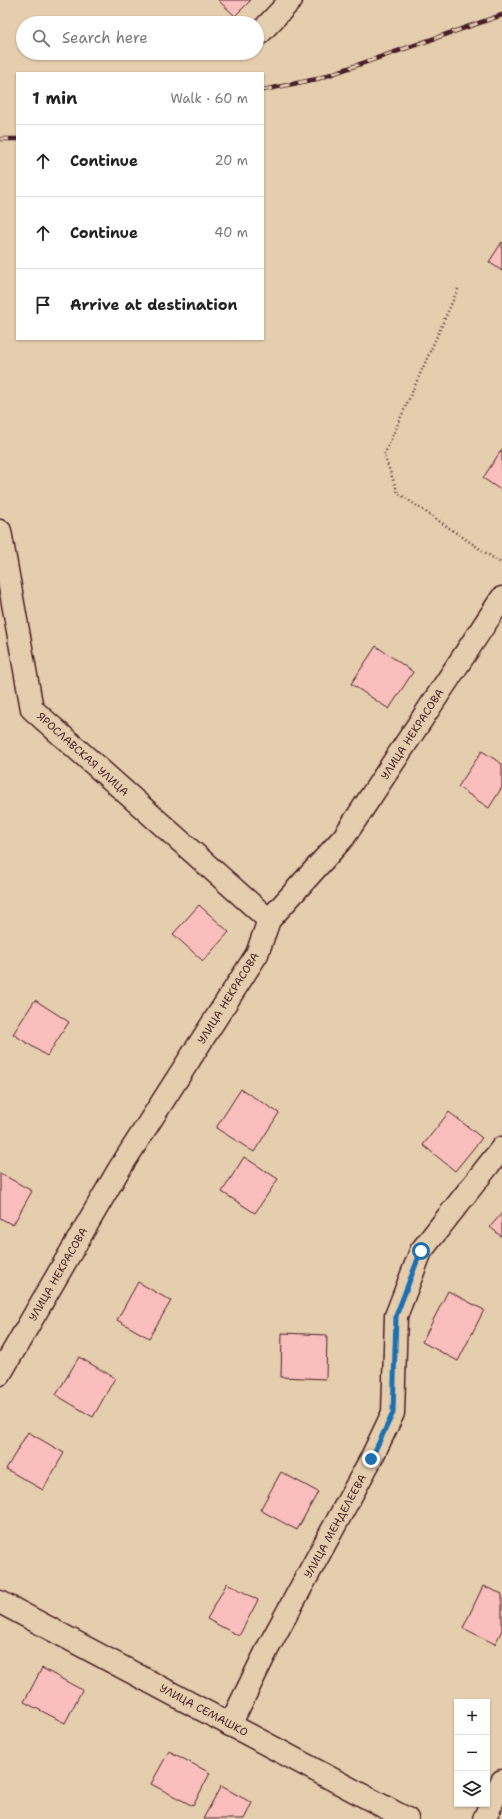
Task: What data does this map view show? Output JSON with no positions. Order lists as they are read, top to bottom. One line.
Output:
{"streets":{"street":["УЛИЦА НЕКРАСОВА","ЯРОСЛАВСКАЯ УЛИЦА","УЛИЦА МЕНДЕЛЕЕВА","УЛИЦА СЕМАШКО"]},"crossings":[["УЛИЦА НЕКРАСОВА","ЯРОСЛАВСКАЯ УЛИЦА"],["УЛИЦА МЕНДЕЛЕЕВА","УЛИЦА СЕМАШКО"]],"page":{"search":"Search here","heading":["1 min","Walk · 60 m"],"list":[["Continue","20 m"],["Continue","40 m"],"Arrive at destination"],"map_buttons":["+","−"]}}
